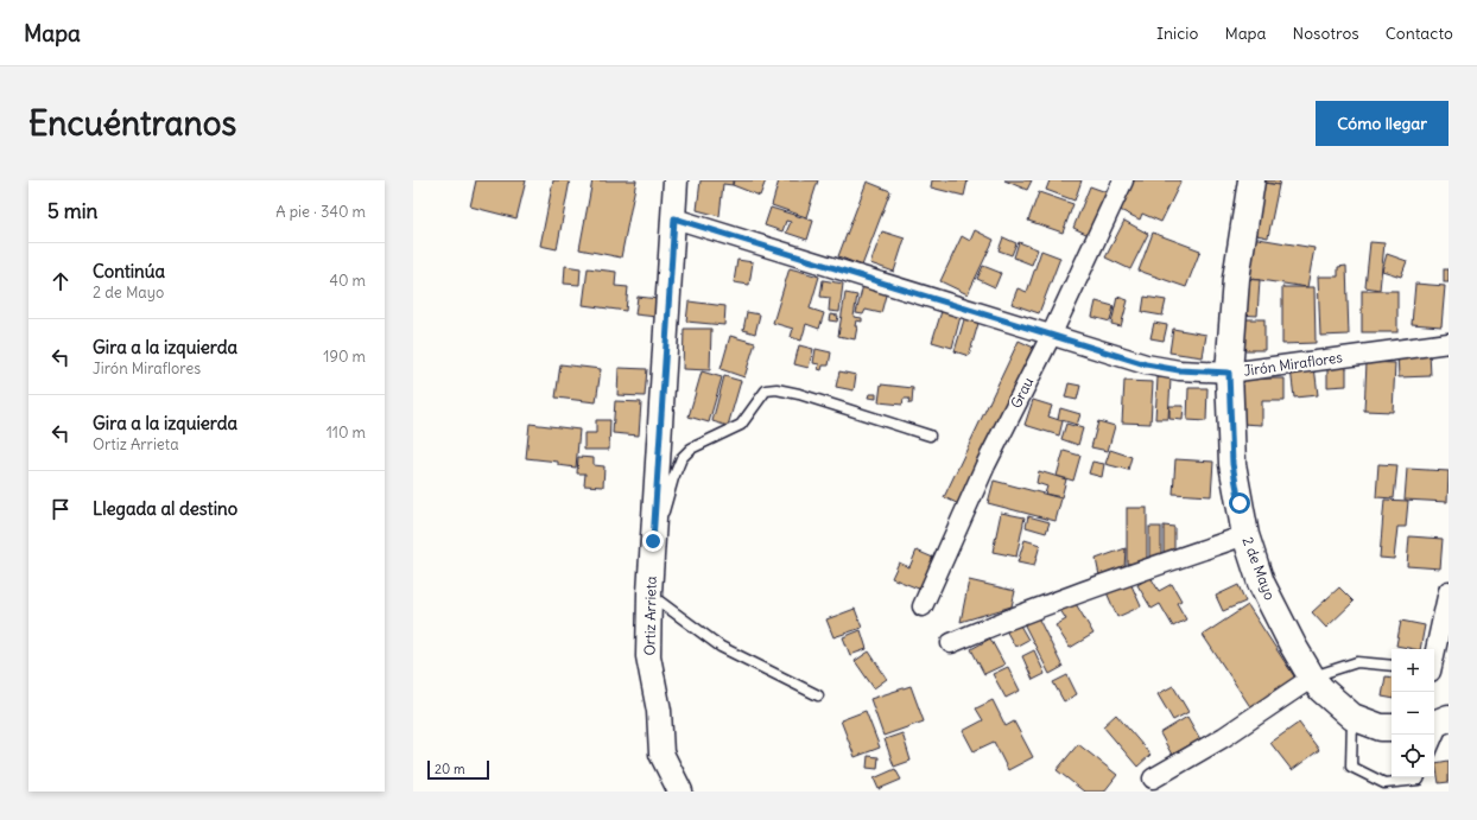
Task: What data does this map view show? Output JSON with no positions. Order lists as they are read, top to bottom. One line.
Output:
{"streets":{"main road":["2 de Mayo"],"street":["Jirón Miraflores","Grau","Ortiz Arrieta"]},"crossings":[["Jirón Miraflores","Grau"],["Jirón Miraflores","2 de Mayo"],["Jirón Miraflores","Ortiz Arrieta"]],"scale_bar":"20 m","page":{"header":"Mapa","nav":["Inicio","Mapa","Nosotros","Contacto"],"buttons":"Cómo llegar","title":"Encuéntranos","heading":["5 min","A pie · 340 m"],"list":[["Continúa","2 de Mayo","40 m"],["Gira a la izquierda","Jirón Miraflores","190 m"],["Gira a la izquierda","Ortiz Arrieta","110 m"],"Llegada al destino"],"map_buttons":["+","−"],"scale":"20 m"}}
